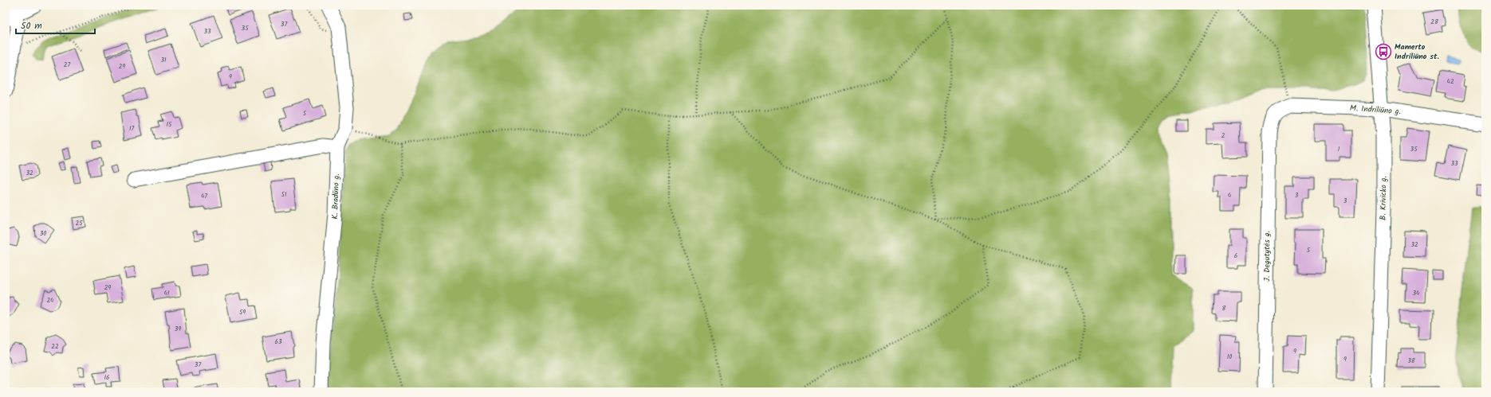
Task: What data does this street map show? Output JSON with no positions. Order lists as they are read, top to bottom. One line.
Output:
{"streets":{"street":["M. Indriliūno g.","K. Bradūno g.","B. Krivicko g.","J. Degutytės g."]},"crossings":[["M. Indriliūno g.","B. Krivicko g."],["M. Indriliūno g.","J. Degutytės g."]],"places":{"bus stop":["Mamerto Indriliūno st."]},"house_numbers":["28","37","35","33","31","27","29","9","42","5","15","17","2","1","35","33","32","51","4","3","47","3","25","30","32","5","6","29","41","34","24","8","59","39","63","22","9","10","9","38","37","16"],"scale_bar":"50 m"}
